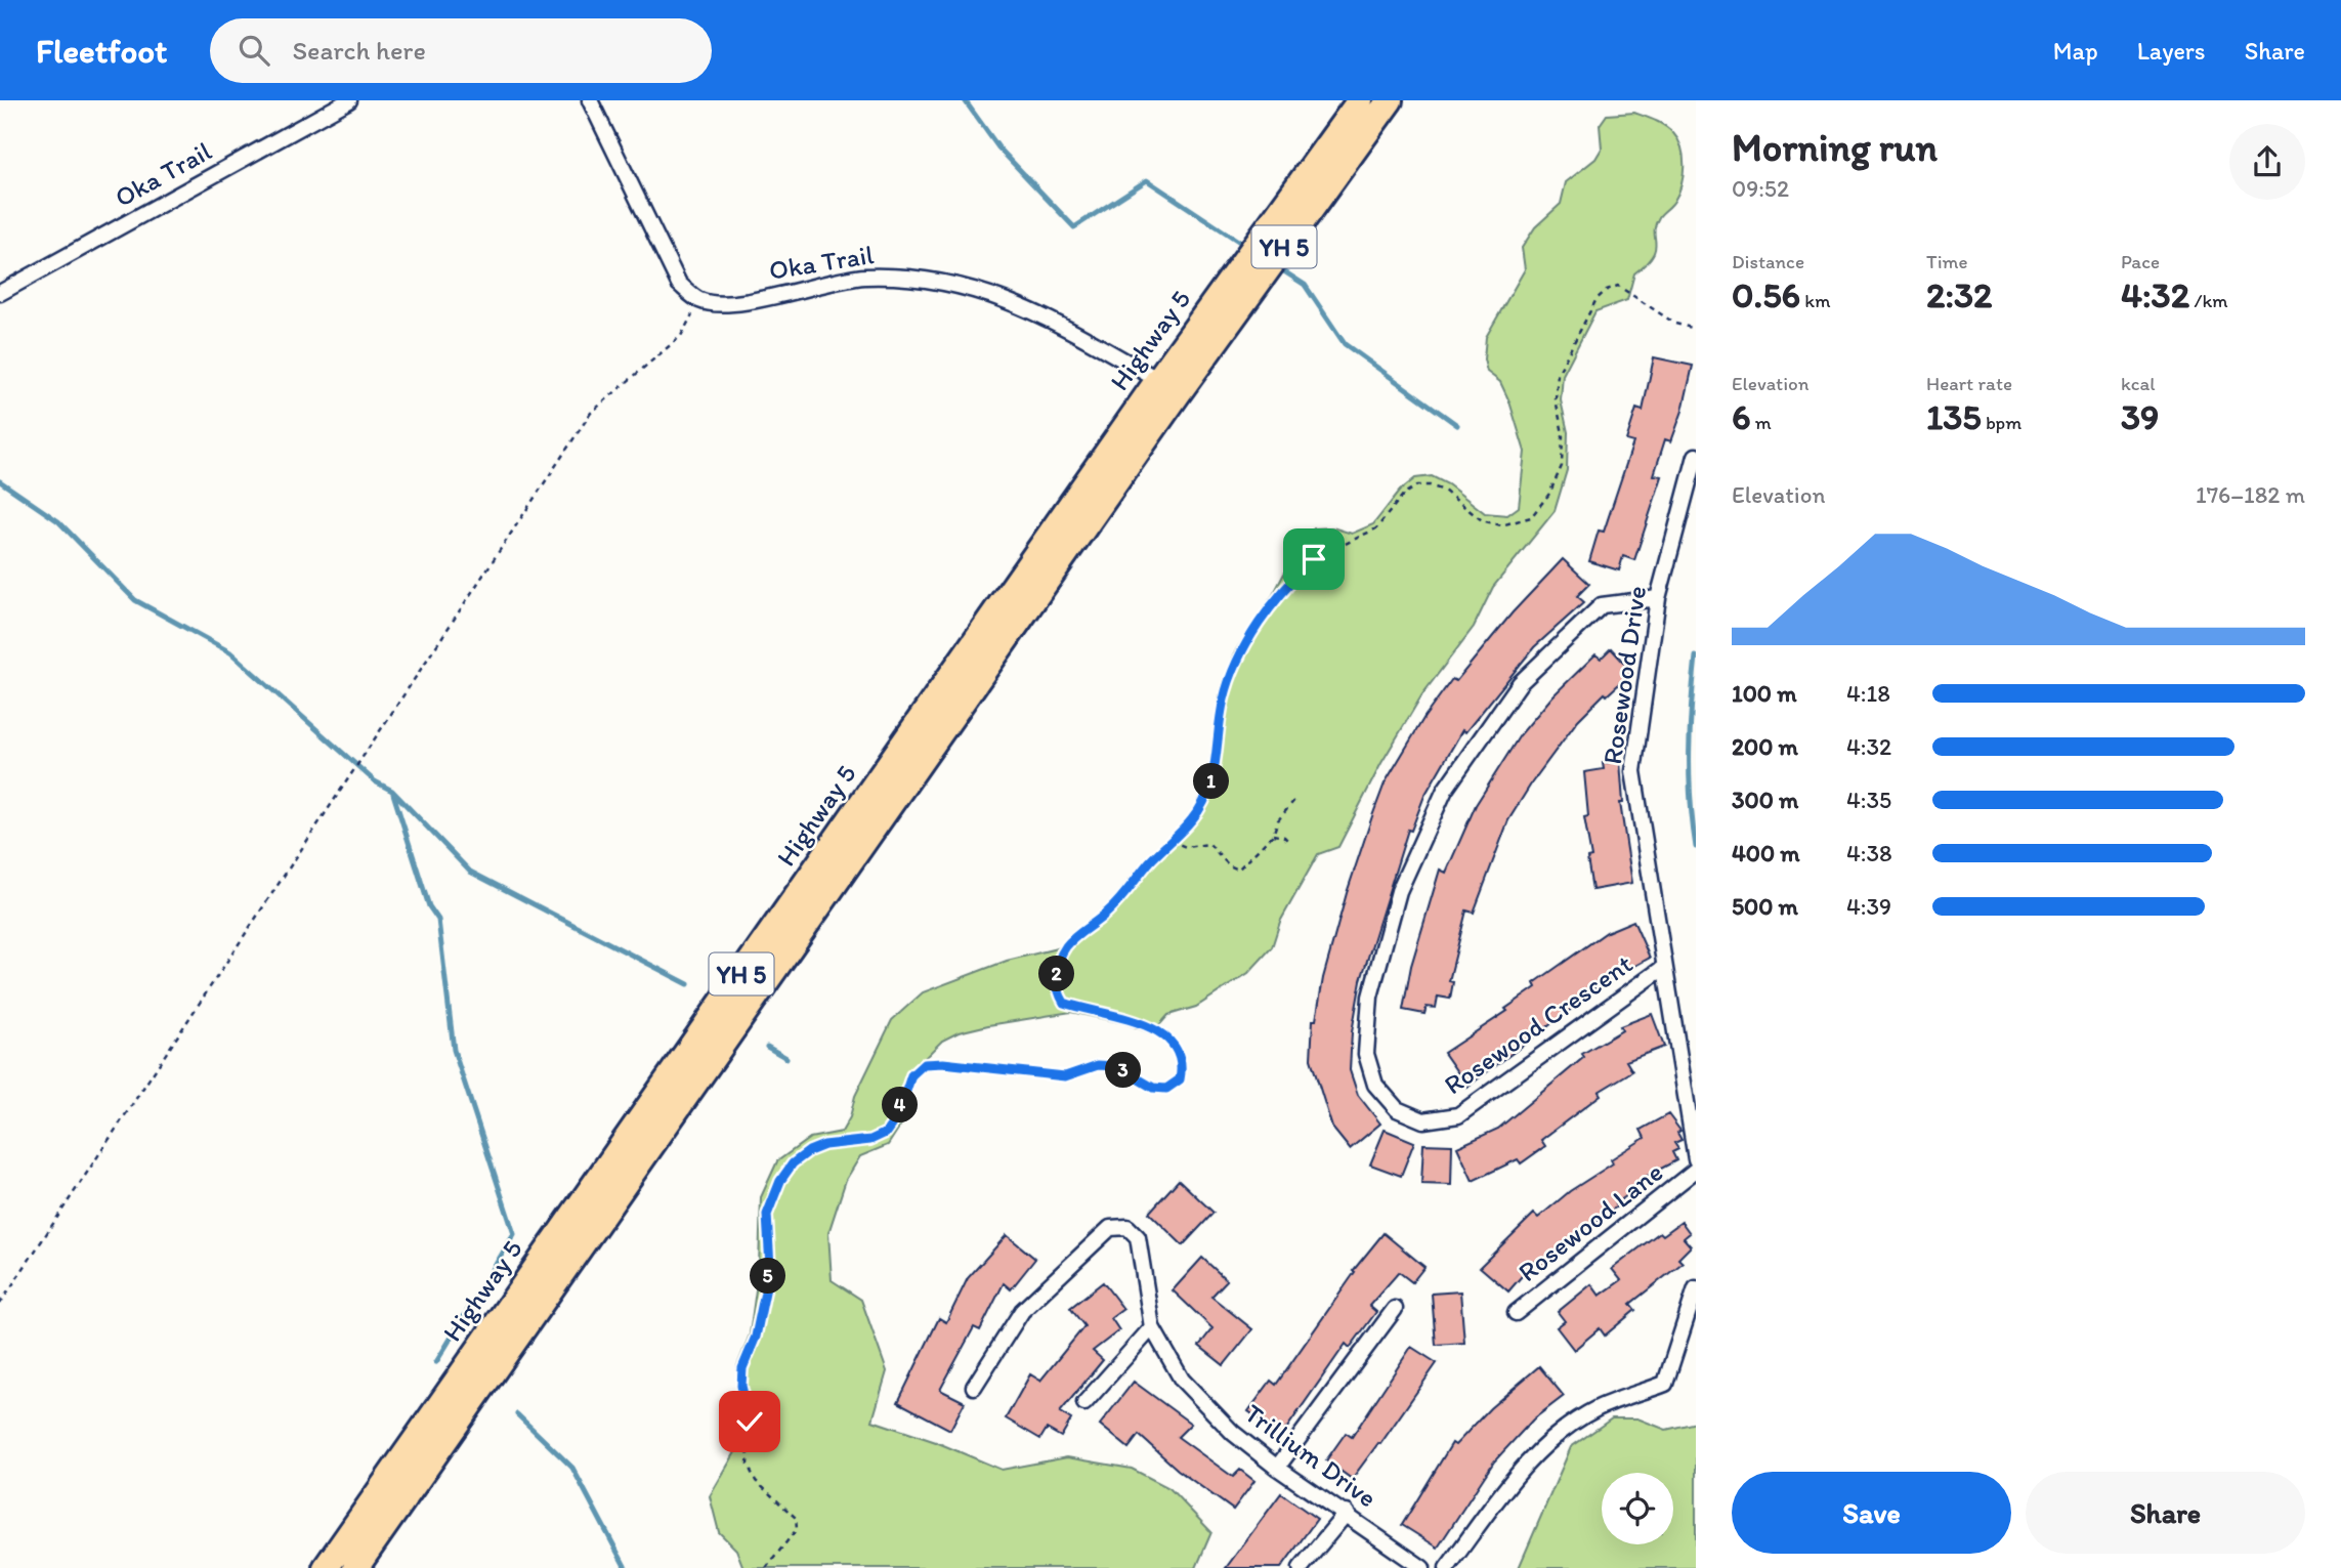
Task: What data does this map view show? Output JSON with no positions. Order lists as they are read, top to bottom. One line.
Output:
{"streets":{"highway":["YH 5","Highway 5"],"street":["Oka Trail","Rosewood Drive","Rosewood Crescent","Rosewood Lane","Trillium Drive"]},"crossings":[["Oka Trail","Highway 5"],["Rosewood Drive","Rosewood Crescent"]],"page":{"header":"Fleetfoot","search":"Search here","nav":["Map","Layers","Share"],"heading":["Morning run","09:52"],"stats":[["Distance","0.56 km"],["Time","2:32"],["Pace","4:32 /km"],["Elevation","6 m"],["Heart rate","135 bpm"],["kcal","39"]],"chart":["Elevation","176–182 m"],"list":[{"name":"100 m","note":"4:18"},{"name":"200 m","note":"4:32"},{"name":"300 m","note":"4:35"},{"name":"400 m","note":"4:38"},{"name":"500 m","note":"4:39"}],"pins":["1","2","3","4","5"],"buttons":["Save","Share"]}}
